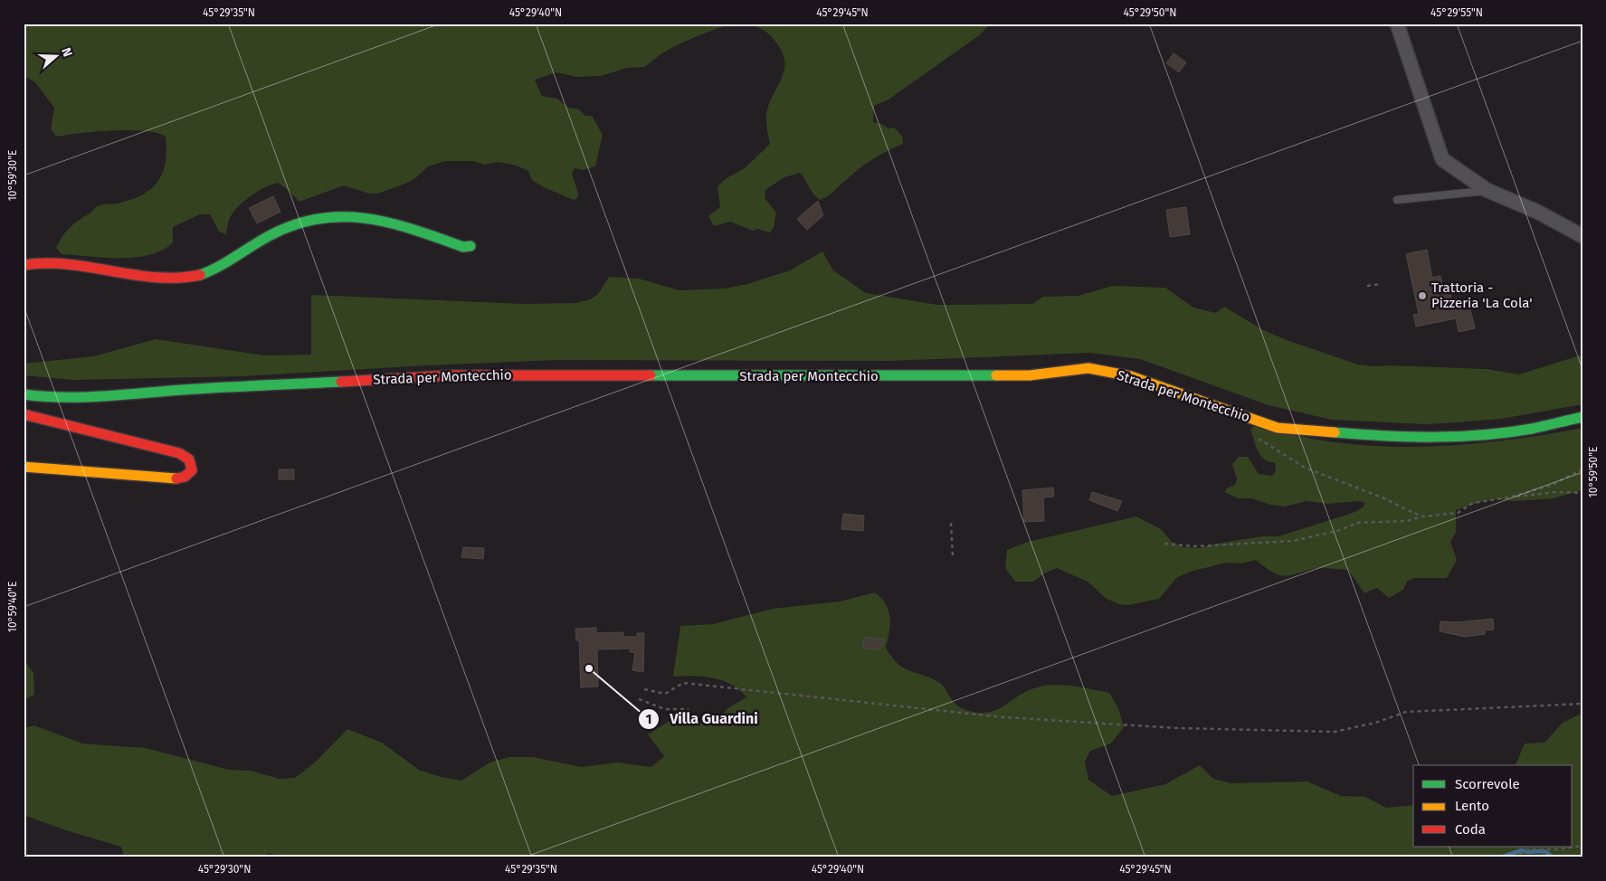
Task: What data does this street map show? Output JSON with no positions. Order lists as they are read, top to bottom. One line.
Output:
{"streets":{"street":["Strada per Montecchio"]},"places":["Trattoria - Pizzeria 'La Cola'","Villa Guardini"],"legend":["Scorrevole","Lento","Coda"],"north":"right","coordinates":["45°29'35\"N","45°29'40\"N","45°29'45\"N","45°29'50\"N","45°29'55\"N","10°59'30\"E","10°59'50\"E","10°59'40\"E","45°29'30\"N"]}
